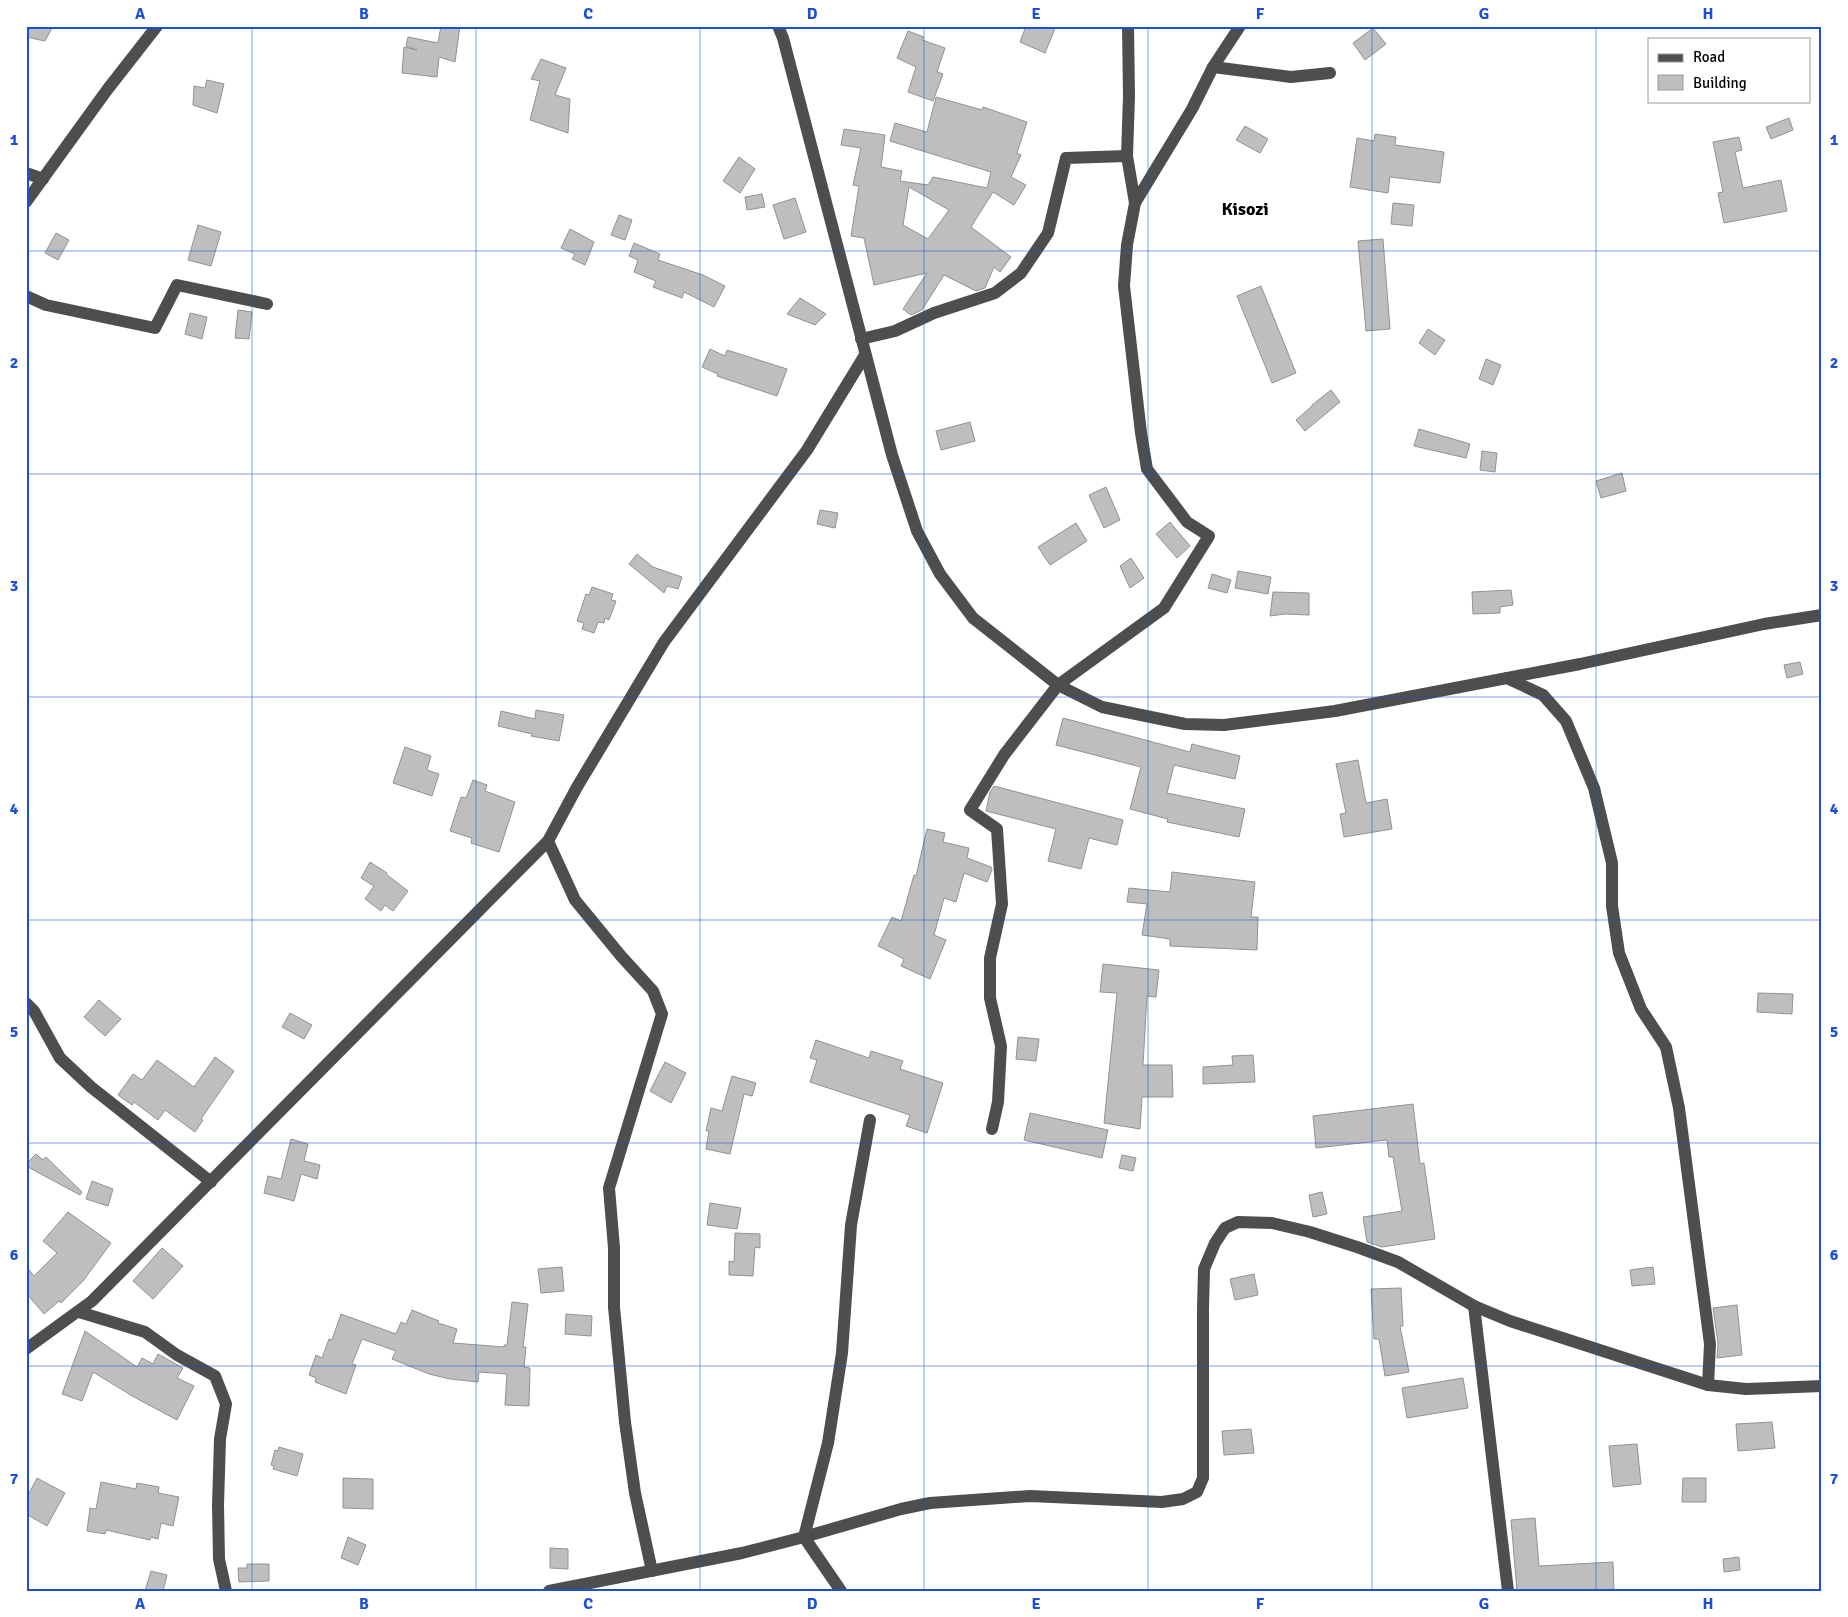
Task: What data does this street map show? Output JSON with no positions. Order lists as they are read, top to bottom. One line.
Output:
{"districts":["Kisozi"],"legend":["Road","Building"],"grid":{"columns":["A","B","C","D","E","F","G","H"],"rows":["1","2","3","4","5","6","7"]}}
